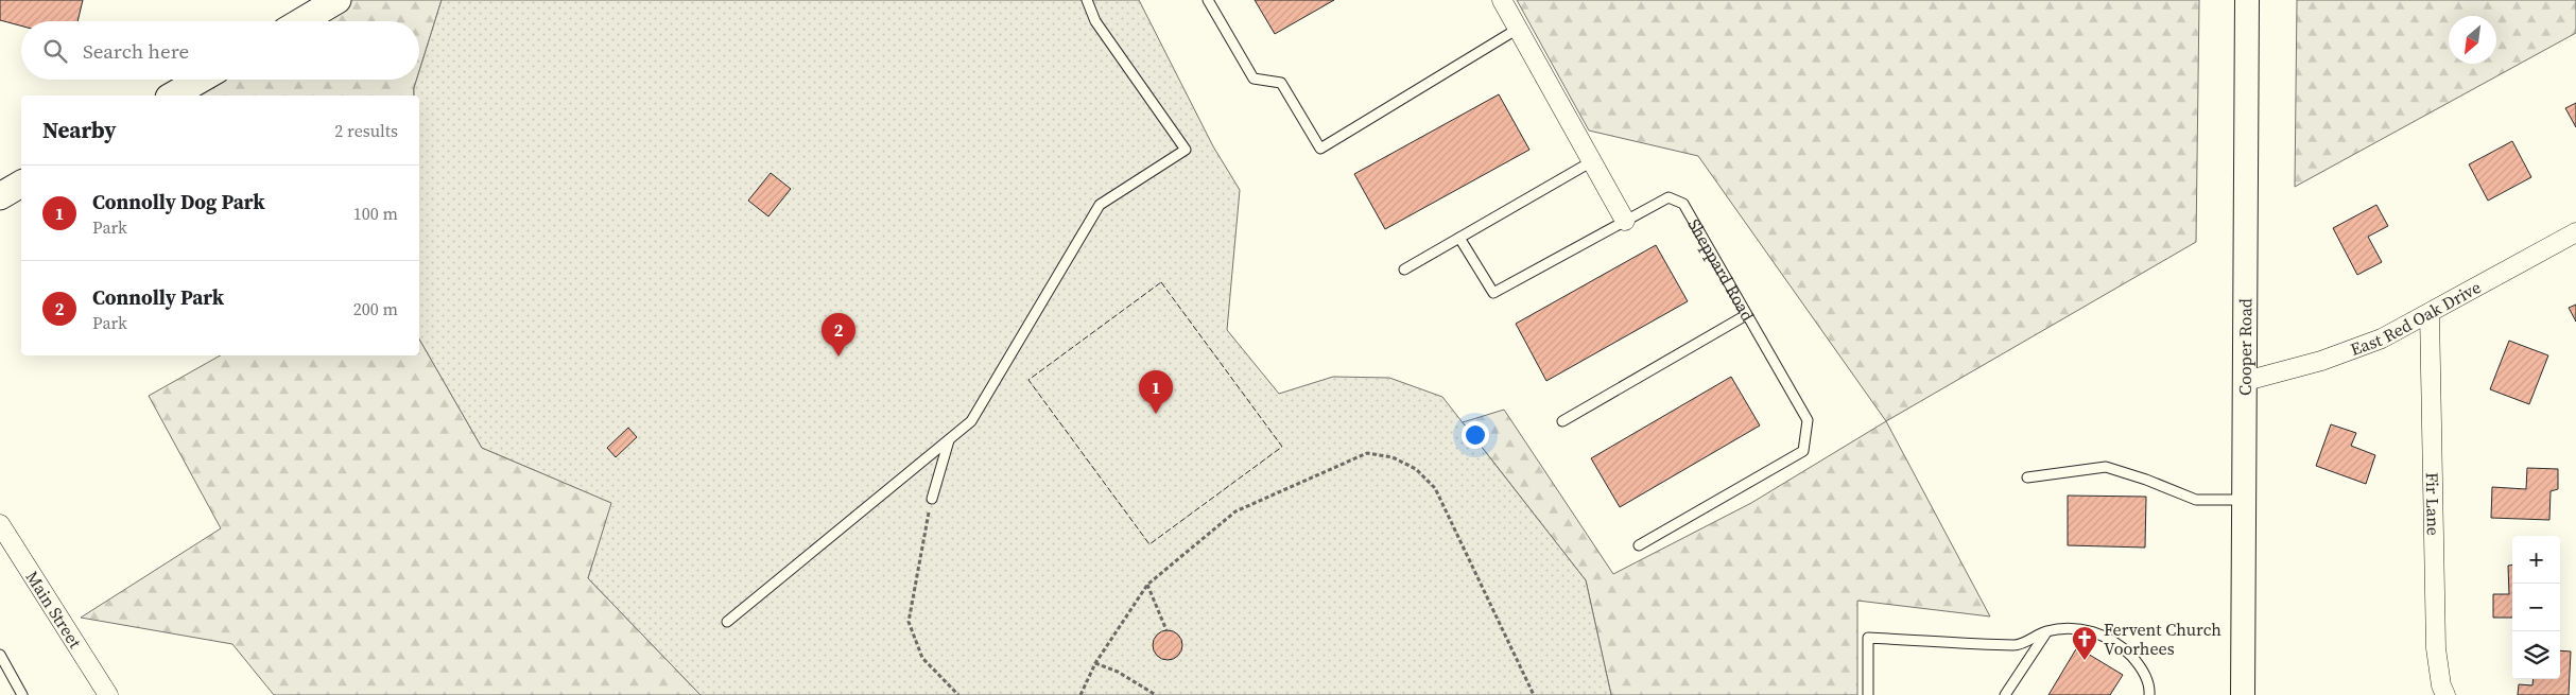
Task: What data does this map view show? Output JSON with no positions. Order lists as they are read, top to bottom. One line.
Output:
{"streets":{"street":["East Red Oak Drive","Cooper Road","Fir Lane","Main Street"],"lane":["Sheppard Road"]},"crossings":[["East Red Oak Drive","Cooper Road"],["East Red Oak Drive","Fir Lane"]],"places":{"church":["Fervent Church Voorhees"]},"north":"bottom left","page":{"search":"Search here","heading":["Nearby","2 results"],"list":[{"mark":"1","name":"Connolly Dog Park","note":"Park","value":"100 m"},{"mark":"2","name":"Connolly Park","note":"Park","value":"200 m"}],"pins":["2","1"],"map_buttons":["+","−"]}}
